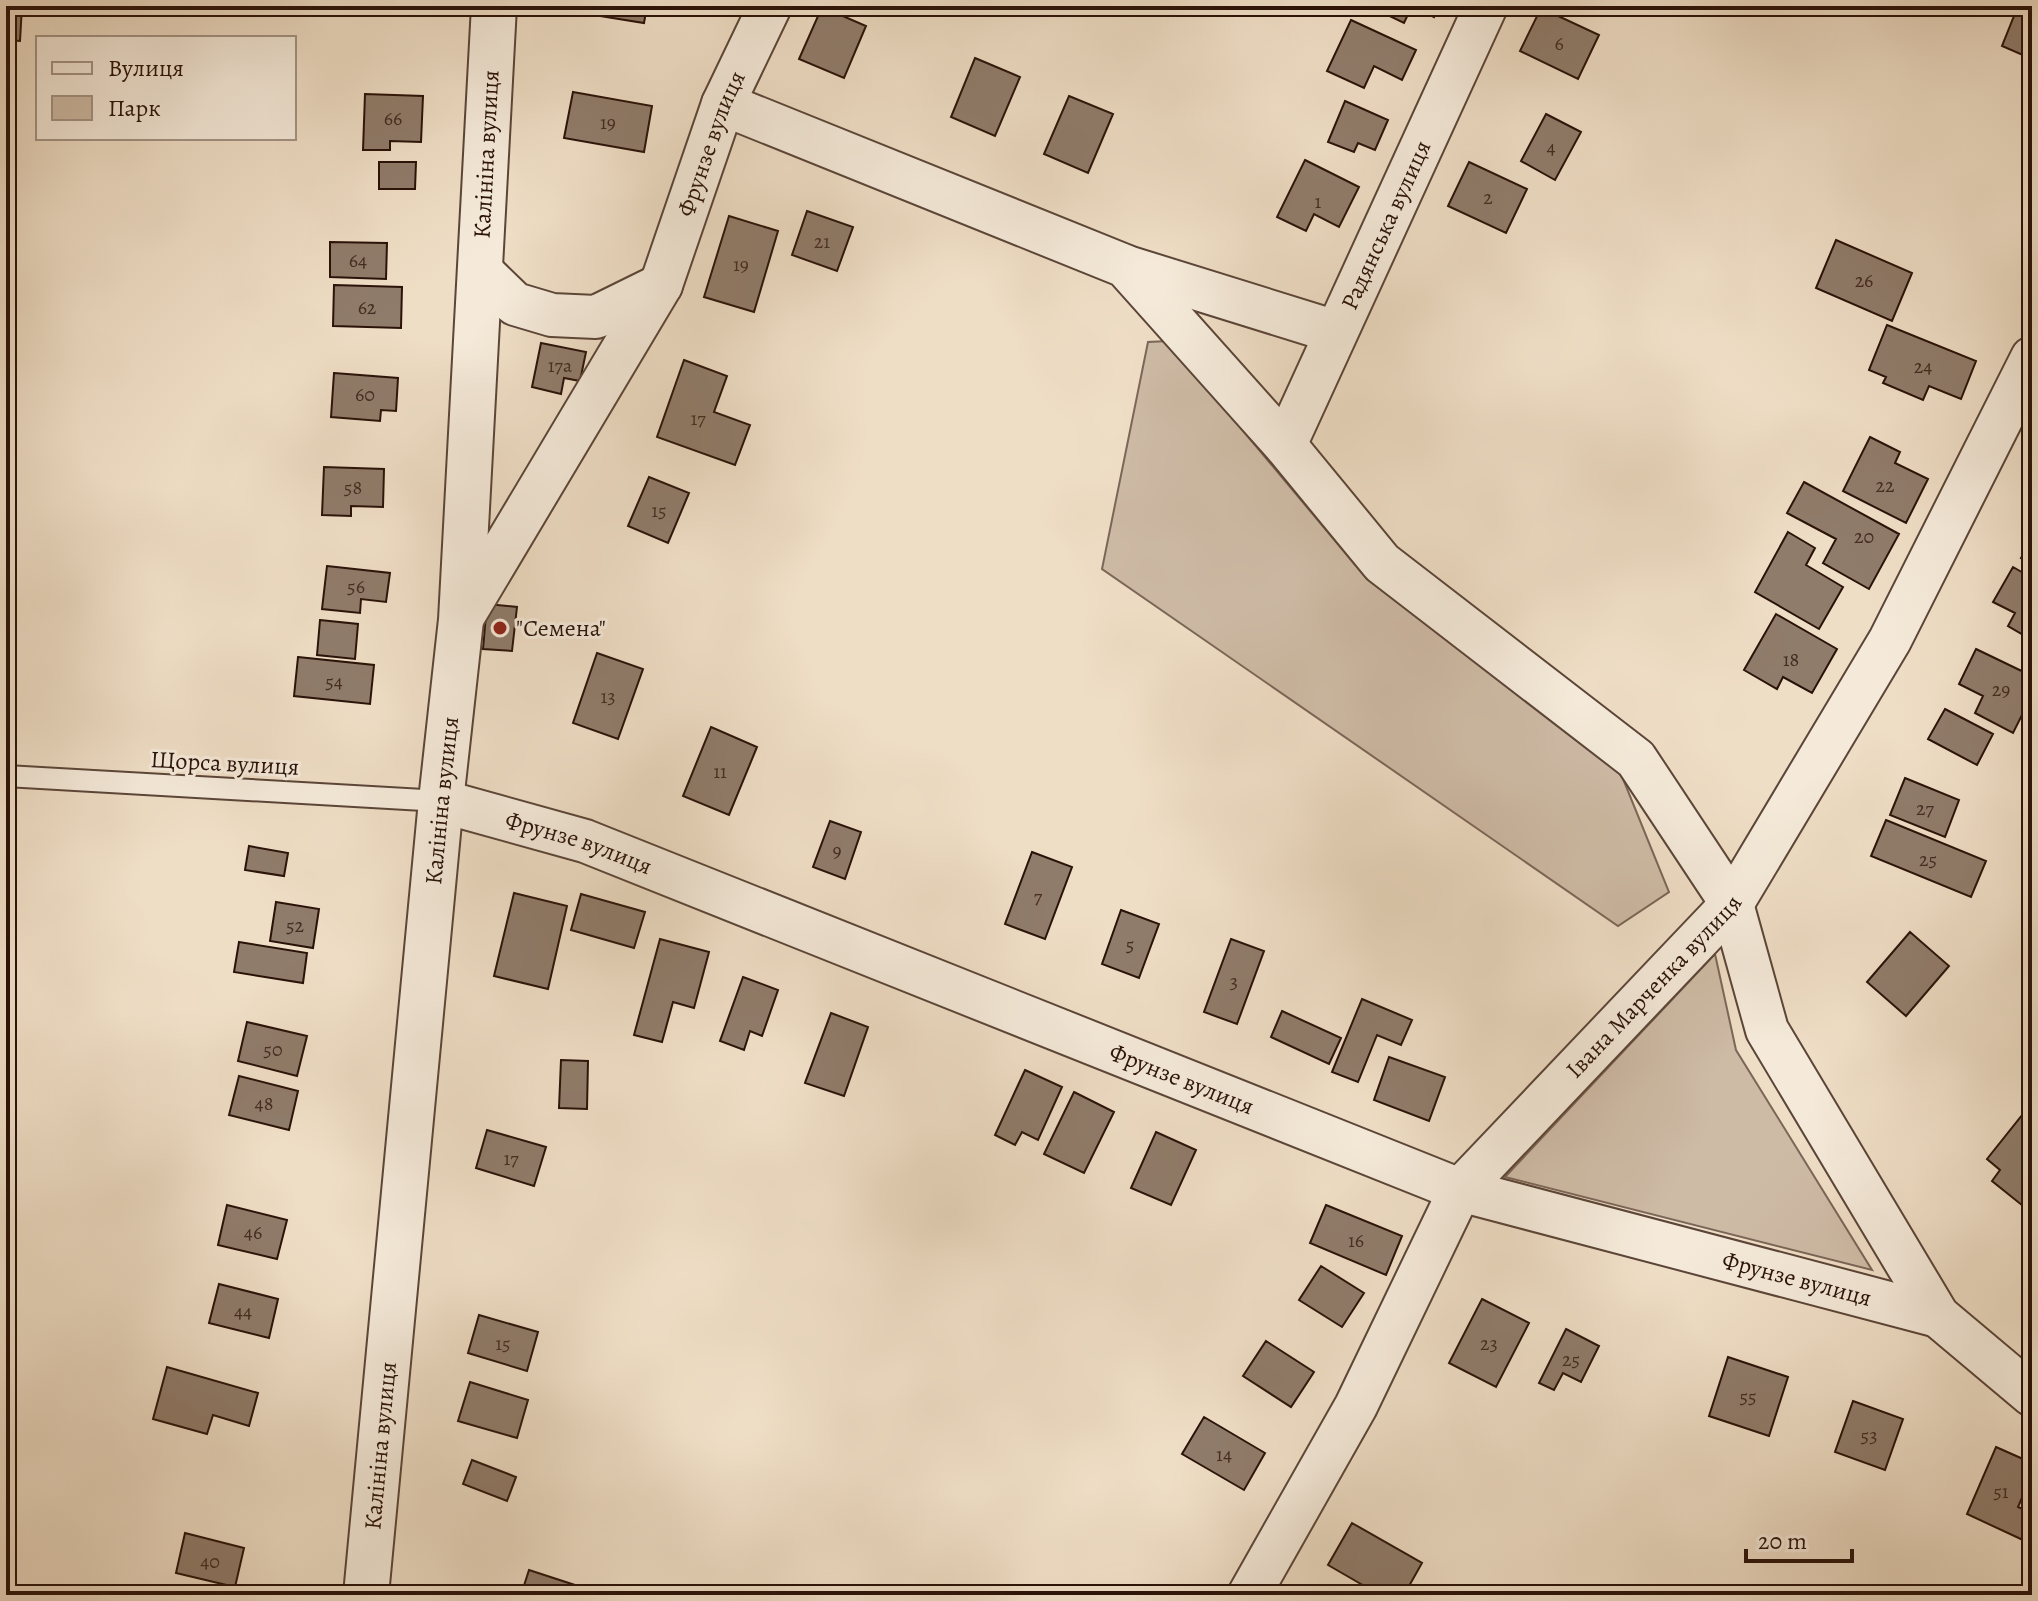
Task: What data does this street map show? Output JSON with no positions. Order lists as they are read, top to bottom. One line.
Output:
{"streets":{"street":["Фрунзе вулиця","Калініна вулиця","Радянська вулиця","Івана Марченка вулиця"],"lane":["Щорса вулиця"]},"crossings":[["Фрунзе вулиця","Калініна вулиця"],["Фрунзе вулиця","Щорса вулиця"],["Фрунзе вулиця","Івана Марченка вулиця"],["Калініна вулиця","Щорса вулиця"]],"places":["\"Семена\""],"house_numbers":["6","66","19","4","2","1","21","64","19","26","62","17а","24","60","17","22","58","15","20","56","18","54","29","13","11","27","9","25","7","52","5","3","50","48","17","46","16","44","15","23","25","55","53","14","51","40"],"legend":["Вулиця","Парк"],"scale_bar":"20 m"}
